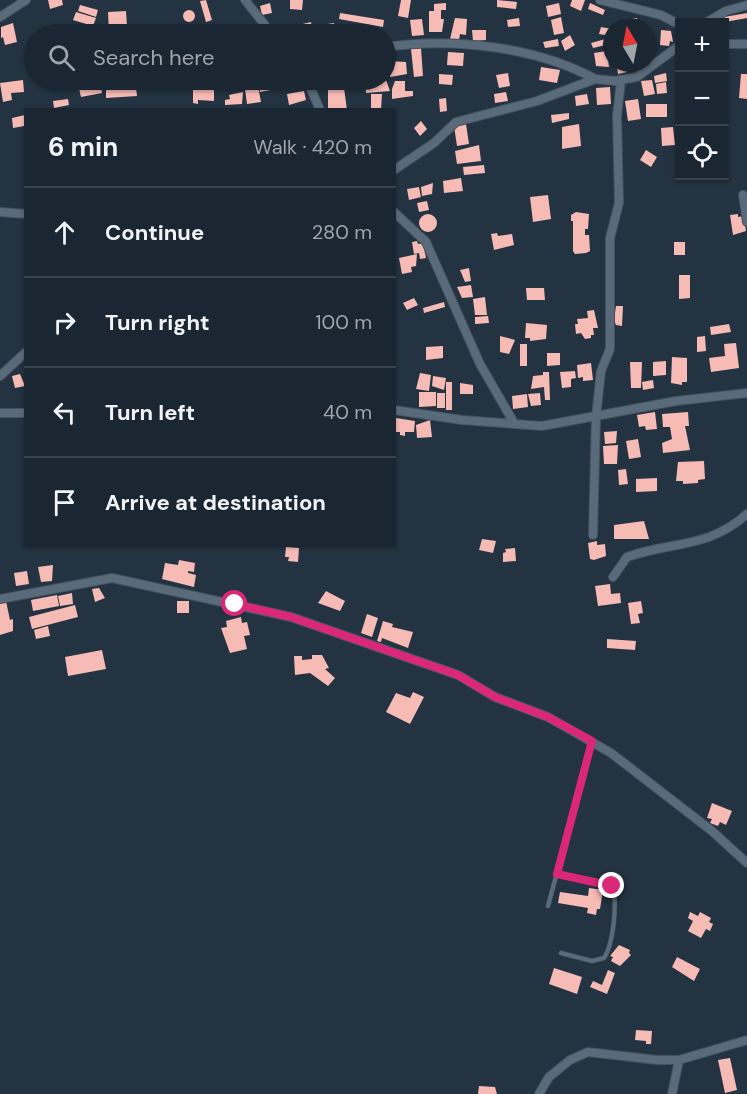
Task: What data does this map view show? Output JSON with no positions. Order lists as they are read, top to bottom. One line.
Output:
{"north":"top","page":{"map_buttons":["+","−"],"search":"Search here","heading":["6 min","Walk · 420 m"],"list":[["Continue","280 m"],["Turn right","100 m"],["Turn left","40 m"],"Arrive at destination"]}}
